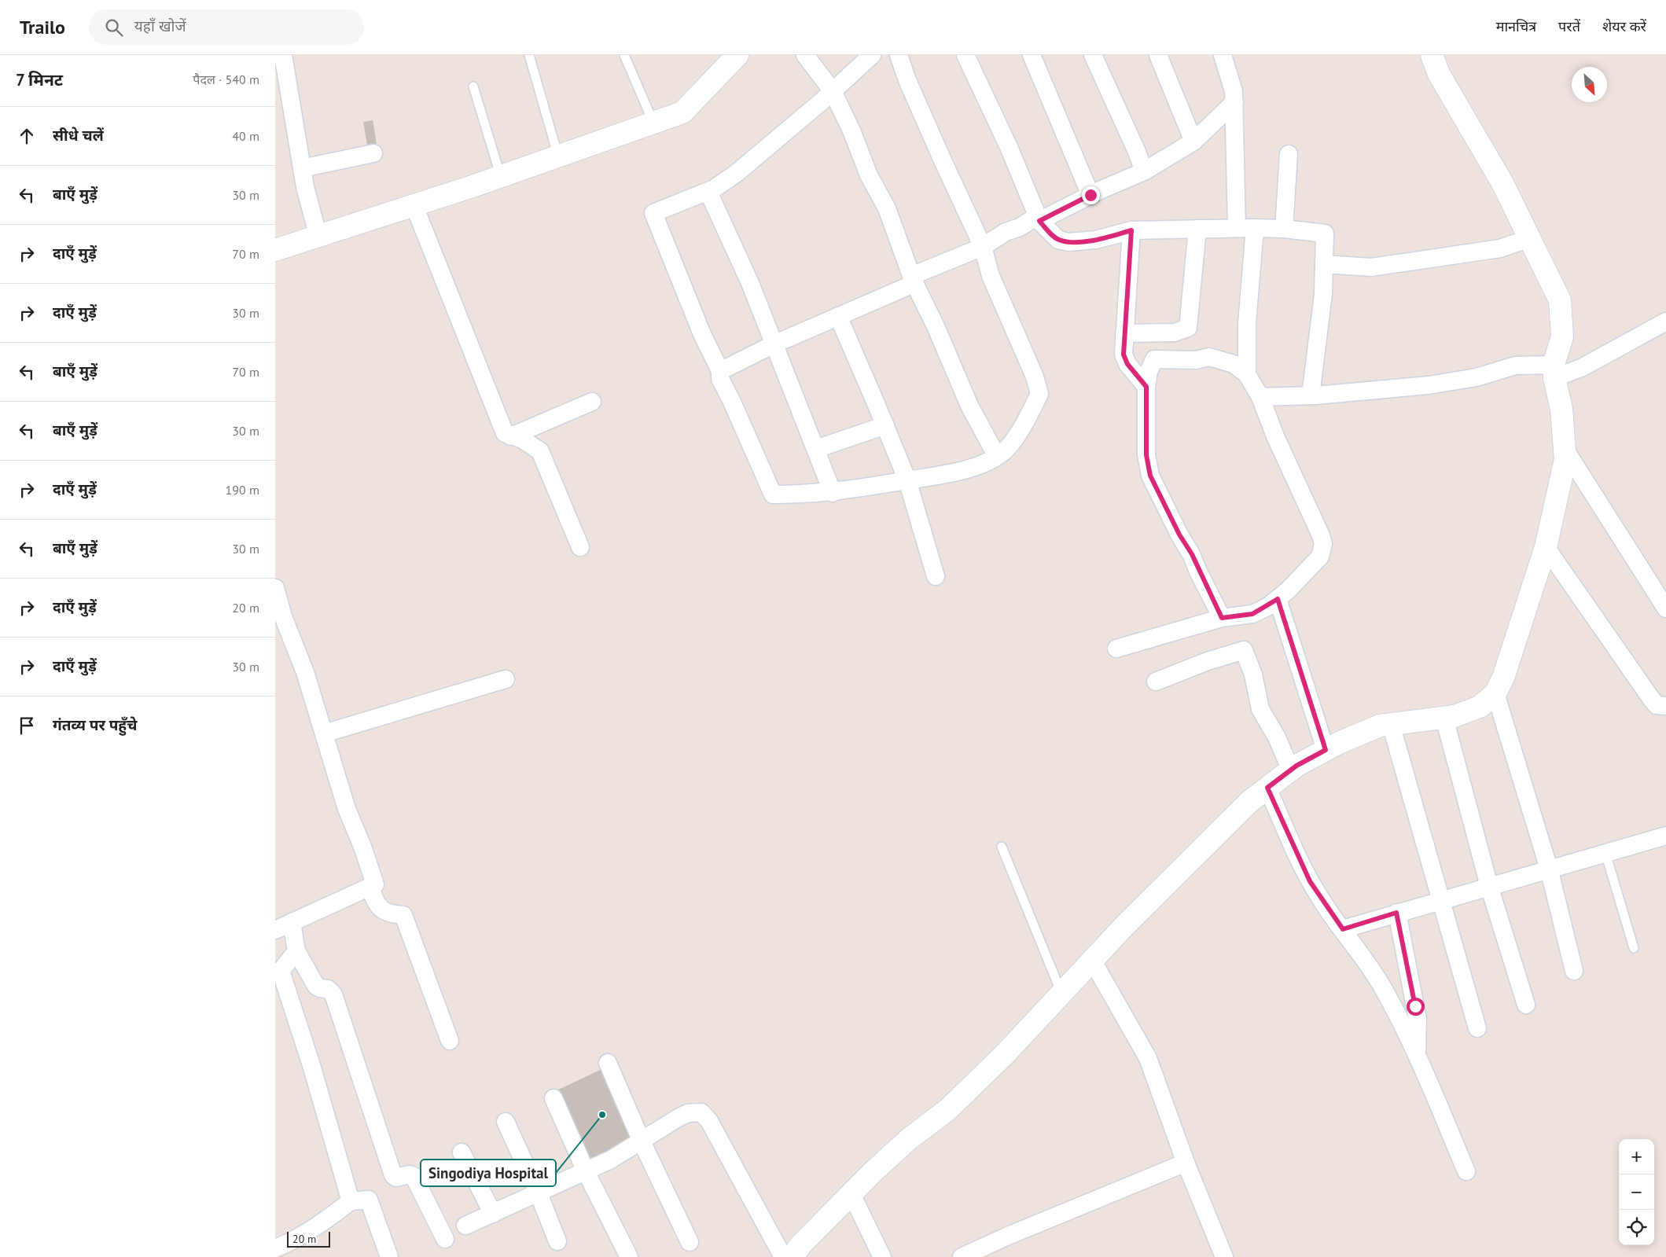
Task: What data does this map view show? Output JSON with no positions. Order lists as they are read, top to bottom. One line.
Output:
{"places":["Singodiya Hospital"],"scale_bar":"20 m","north":"bottom right","page":{"header":"Trailo","search":"यहाँ खोजें","nav":["मानचित्र","परतें","शेयर करें"],"heading":["7 मिनट","पैदल · 540 m"],"list":[["सीधे चलें","40 m"],["बाएँ मुड़ें","30 m"],["दाएँ मुड़ें","70 m"],["दाएँ मुड़ें","30 m"],["बाएँ मुड़ें","70 m"],["बाएँ मुड़ें","30 m"],["दाएँ मुड़ें","190 m"],["बाएँ मुड़ें","30 m"],["दाएँ मुड़ें","20 m"],["दाएँ मुड़ें","30 m"],"गंतव्य पर पहुँचे"],"map_buttons":["+","−"],"scale":"20 m"}}
